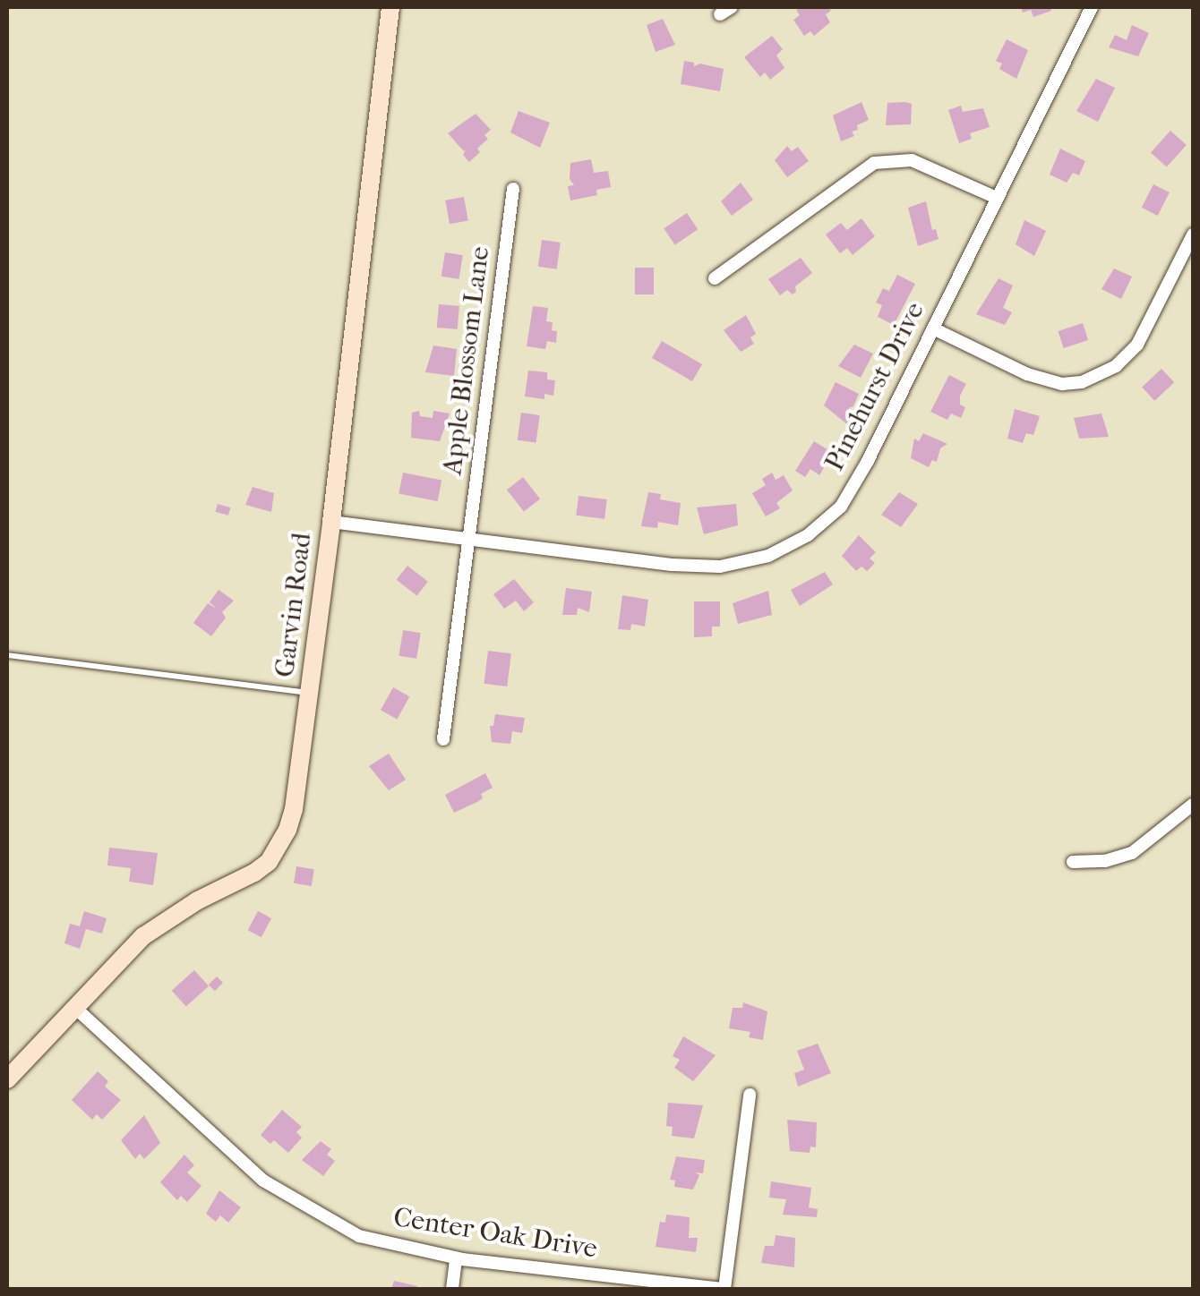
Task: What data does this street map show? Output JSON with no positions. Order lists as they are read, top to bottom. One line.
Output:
{"streets":{"street":["Apple Blossom Lane","Pinehurst Drive","Garvin Road","Center Oak Drive"]},"crossings":[["Apple Blossom Lane","Pinehurst Drive"],["Pinehurst Drive","Garvin Road"],["Garvin Road","Center Oak Drive"]]}
